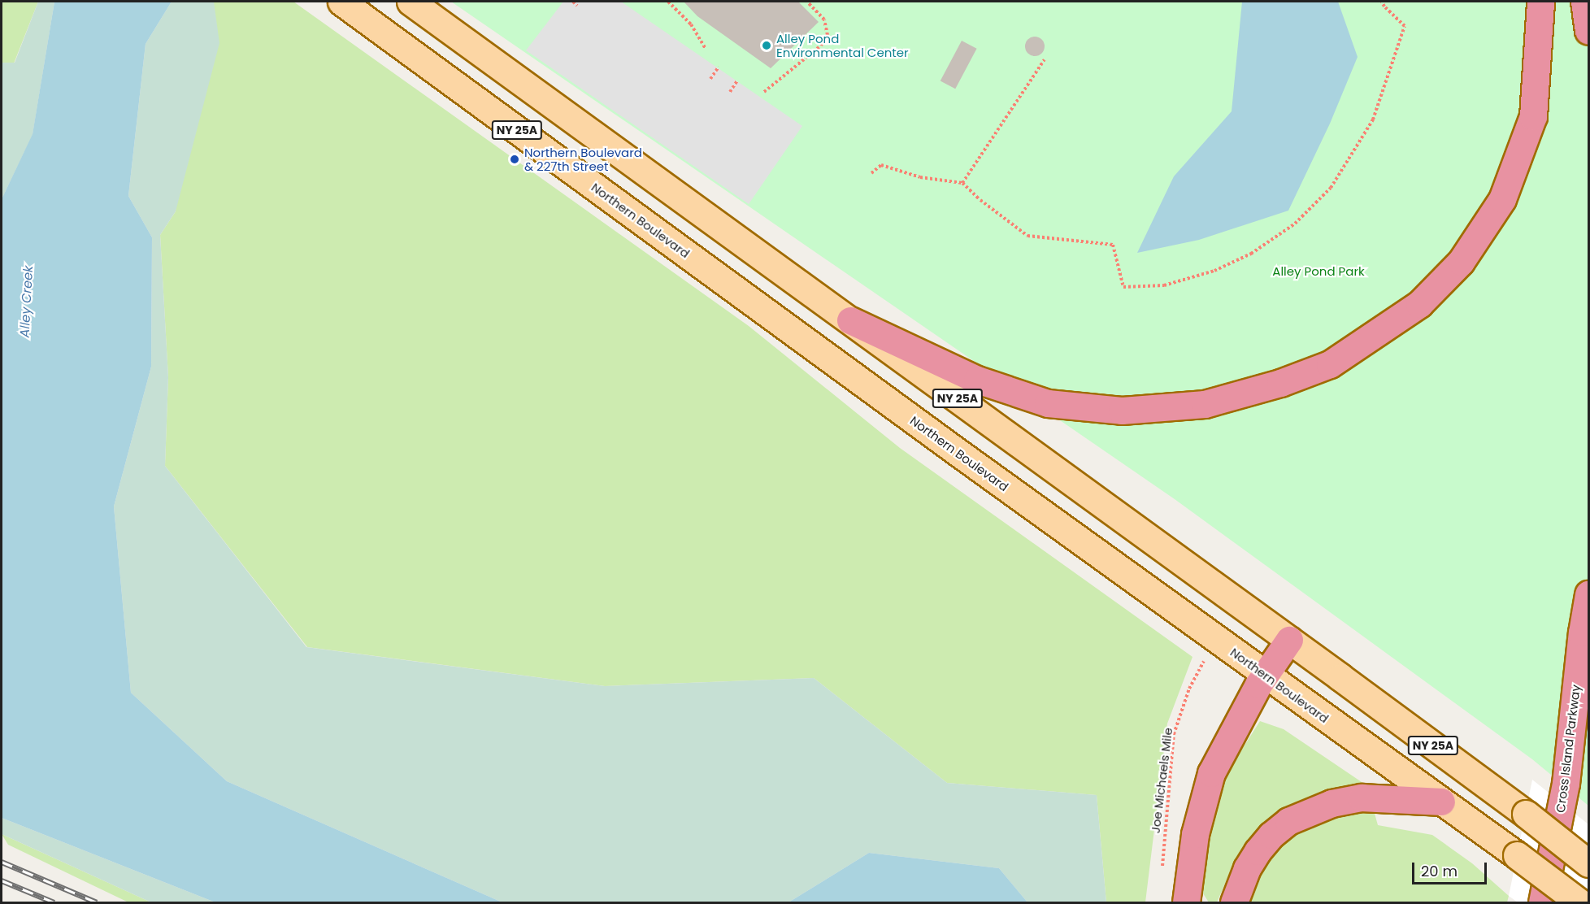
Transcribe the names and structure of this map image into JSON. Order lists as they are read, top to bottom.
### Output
{
  "streets": {
    "highway": ["Cross Island Parkway"],
    "main road": ["NY 25A", "Northern Boulevard"],
    "path": ["Joe Michaels Mile"]
  },
  "water": ["Alley Creek"],
  "parks": ["Alley Pond Park"],
  "places": ["Alley Pond Environmental Center", "Northern Boulevard & 227th Street"],
  "scale_bar": "20 m"
}
